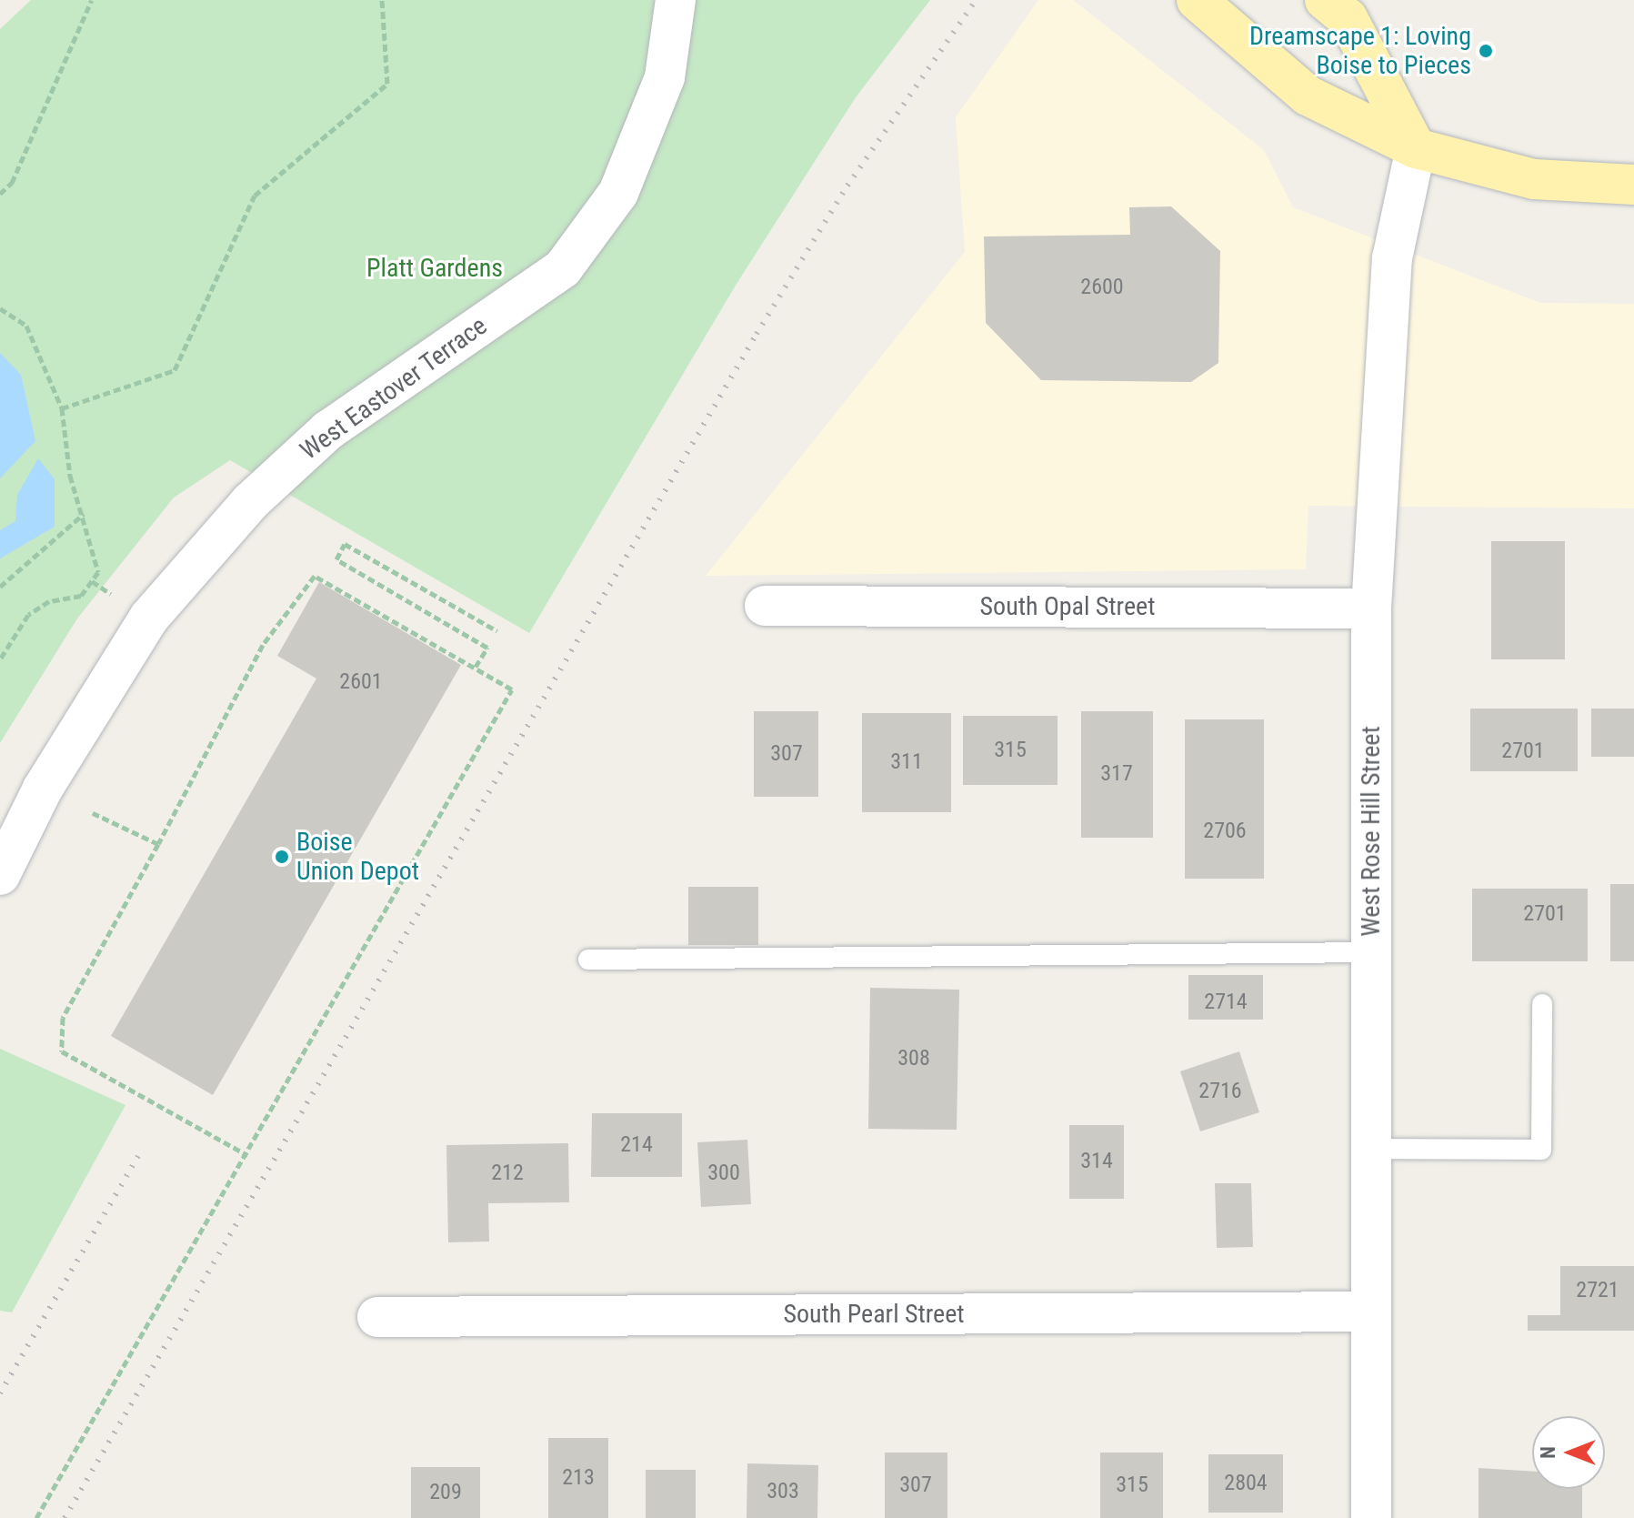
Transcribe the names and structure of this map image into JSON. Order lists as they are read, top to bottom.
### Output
{
  "streets": {
    "street": [
      "West Eastover Terrace",
      "South Opal Street",
      "West Rose Hill Street",
      "South Pearl Street"
    ]
  },
  "crossings": [
    ["South Opal Street", "West Rose Hill Street"],
    ["West Rose Hill Street", "South Pearl Street"]
  ],
  "parks": ["Platt Gardens"],
  "places": ["Dreamscape 1: Loving Boise to Pieces", "Boise Union Depot"],
  "house_numbers": [
    "2600",
    "2601",
    "315",
    "2701",
    "307",
    "311",
    "317",
    "2706",
    "2701",
    "2714",
    "308",
    "2716",
    "214",
    "314",
    "212",
    "300",
    "2721",
    "213",
    "2804",
    "307",
    "315",
    "303",
    "209"
  ],
  "north": "left"
}
